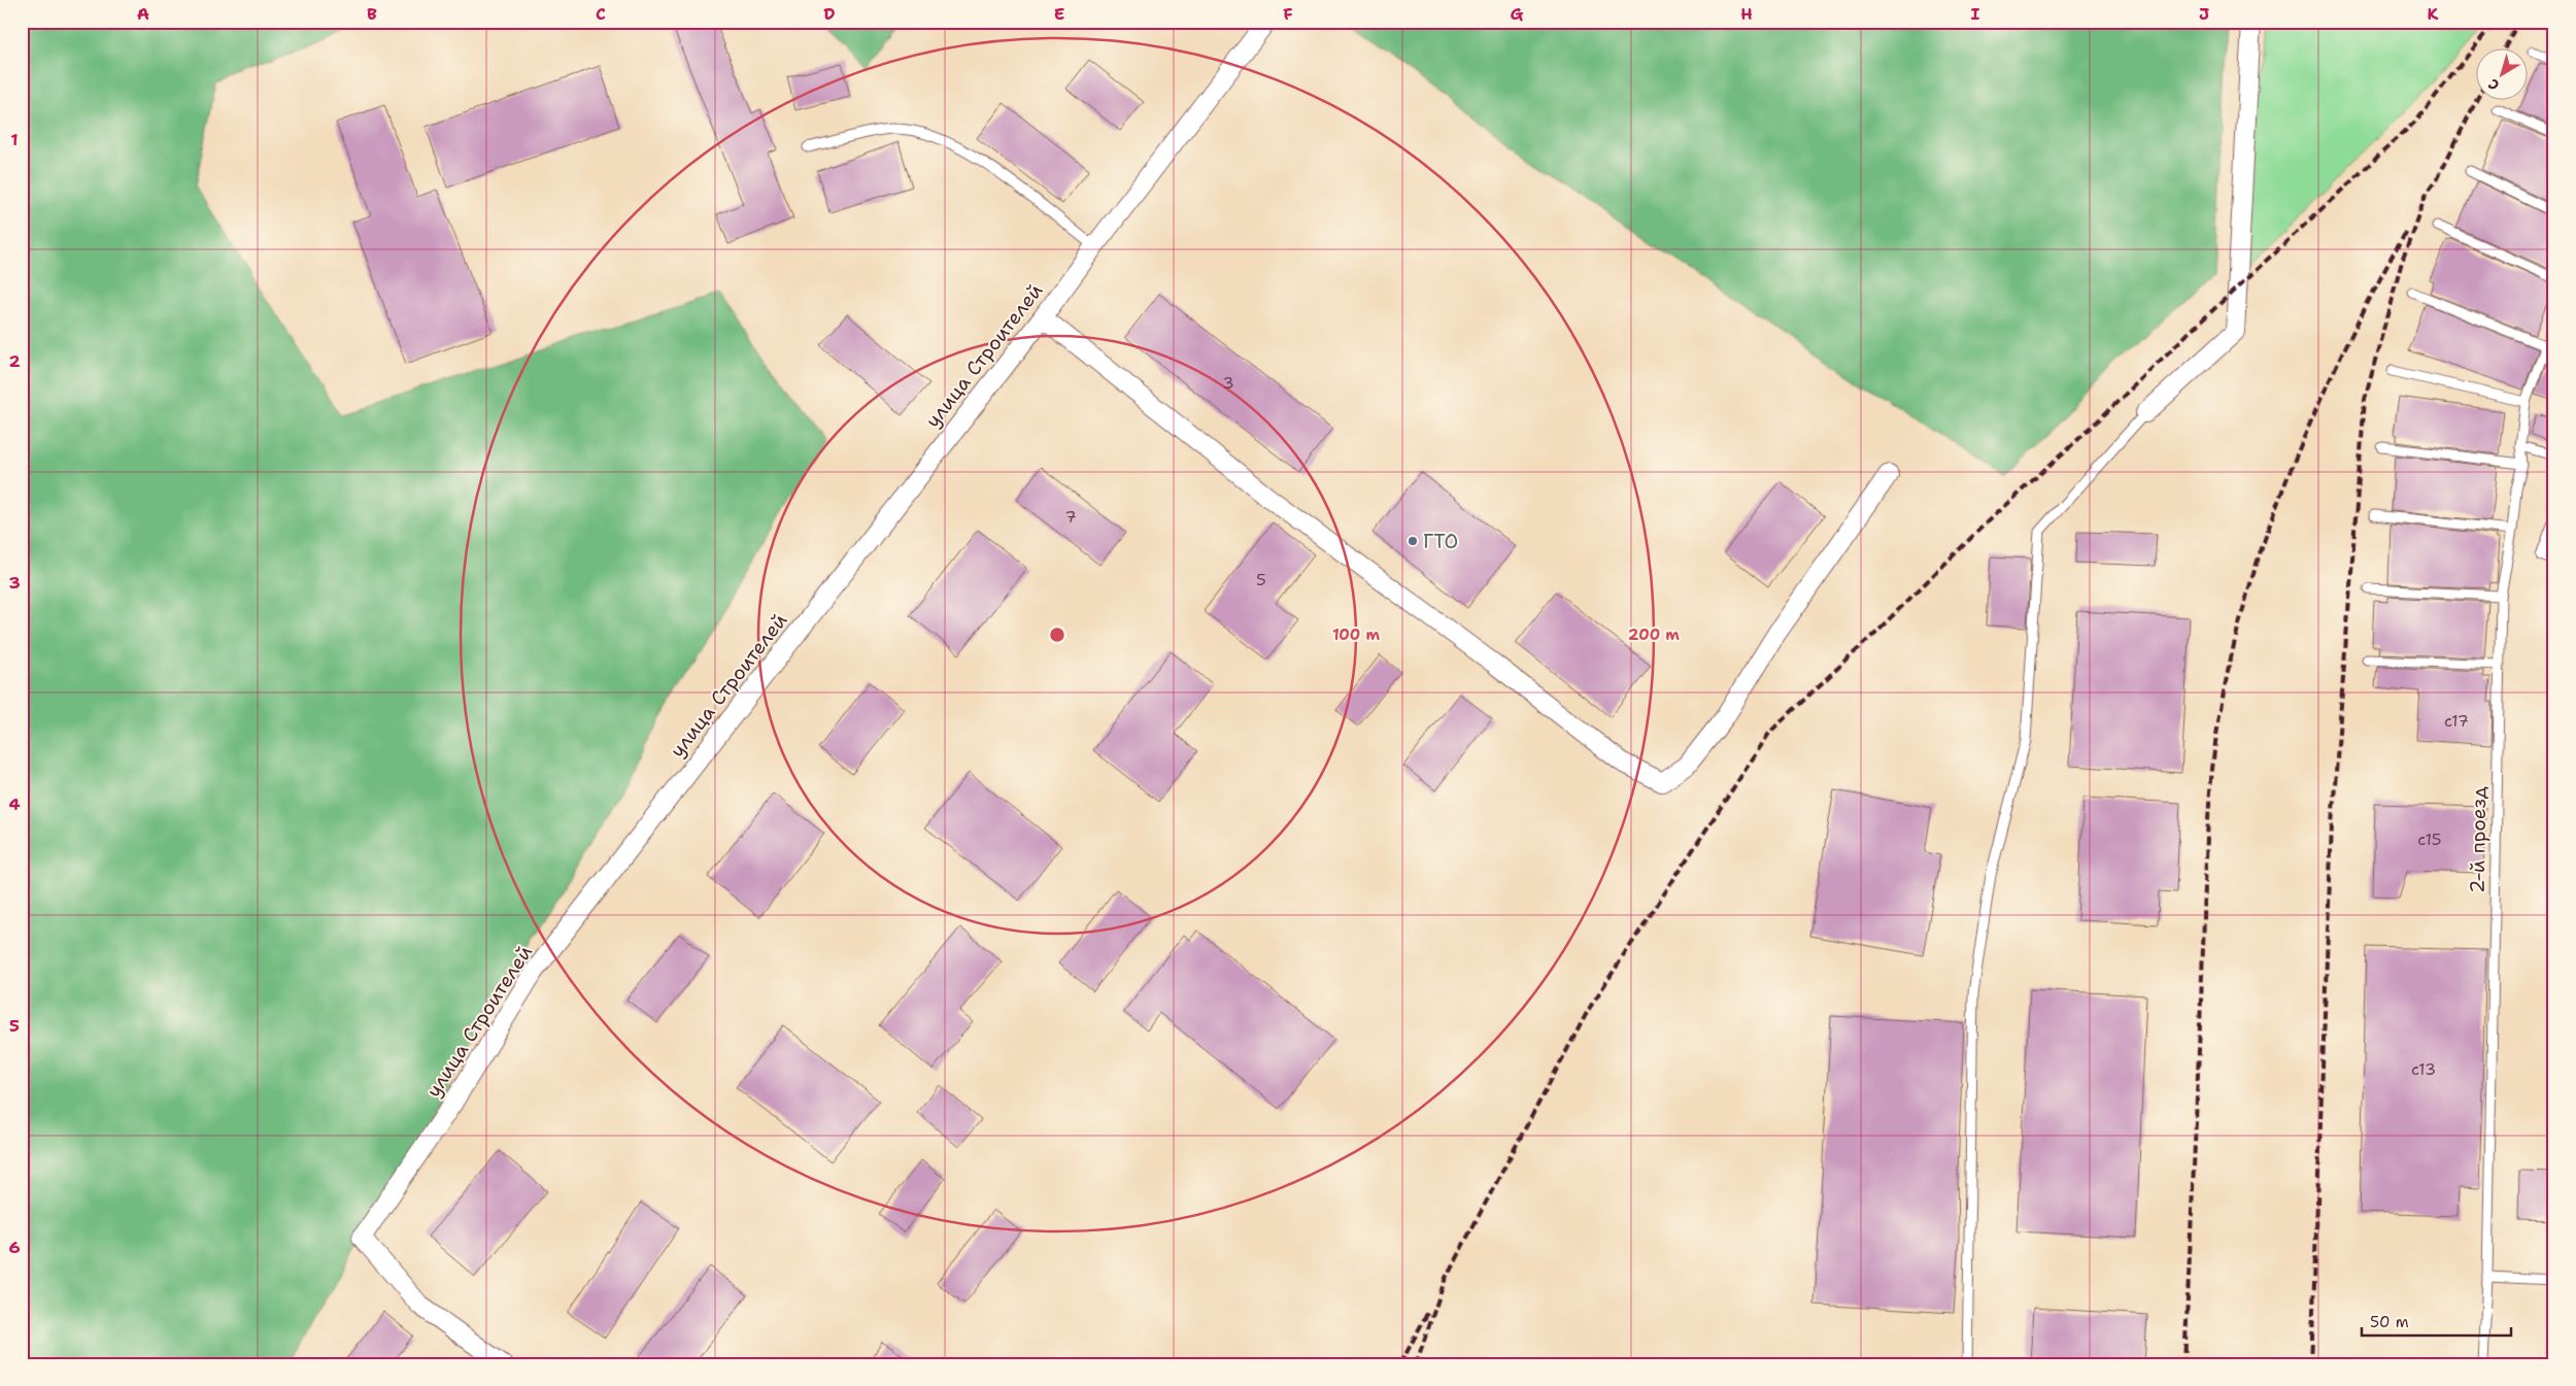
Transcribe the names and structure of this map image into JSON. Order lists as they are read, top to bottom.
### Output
{
  "streets": {
    "street": ["улица Строителей"],
    "lane": ["2-й проезд"]
  },
  "places": ["ГТО"],
  "house_numbers": [
    "3",
    "7",
    "5",
    "с17",
    "с15",
    "с13"
  ],
  "scale_bar": "50 m",
  "north": "bottom left",
  "grid": {
    "columns": [
      "A",
      "B",
      "C",
      "D",
      "E",
      "F",
      "G",
      "H",
      "I",
      "J",
      "K"
    ],
    "rows": [
      "1",
      "2",
      "3",
      "4",
      "5",
      "6"
    ]
  },
  "rings": ["100 m", "200 m"]
}
